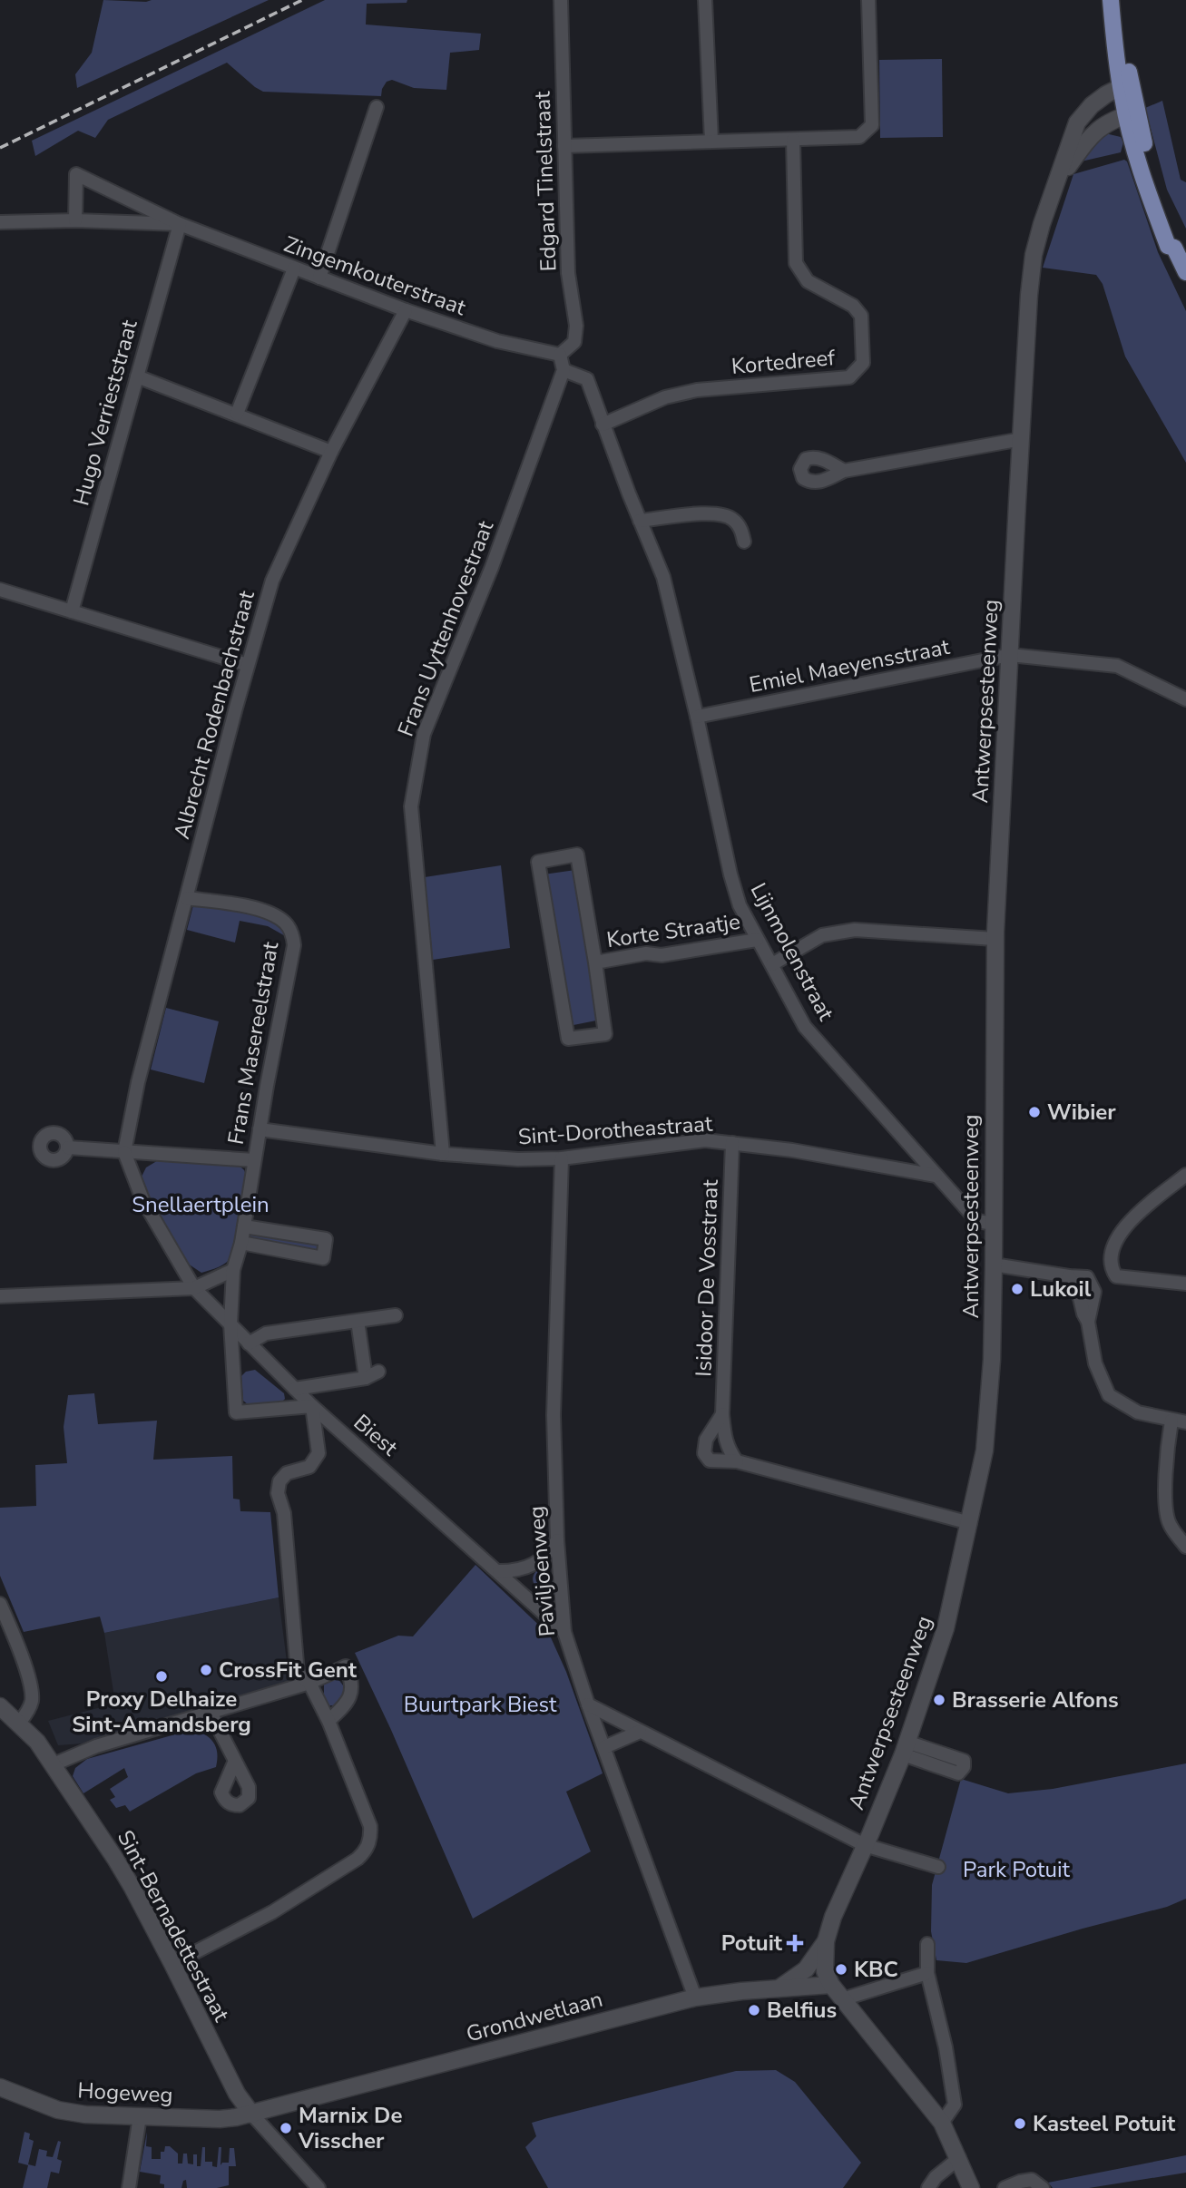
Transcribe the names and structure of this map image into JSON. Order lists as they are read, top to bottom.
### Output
{
  "streets": {
    "main road": [
      "Antwerpsesteenweg",
      "Sint-Bernadettestraat",
      "Grondwetlaan",
      "Hogeweg"
    ],
    "street": [
      "Edgard Tinelstraat",
      "Zingemkouterstraat",
      "Kortedreef",
      "Hugo Verrieststraat",
      "Frans Uyttenhovestraat",
      "Emiel Maeyensstraat",
      "Albrecht Rodenbachstraat",
      "Korte Straatje",
      "Lijnmolenstraat",
      "Frans Masereelstraat",
      "Sint-Dorotheastraat",
      "Isidoor De Vosstraat",
      "Biest",
      "Paviljoenweg"
    ]
  },
  "crossings": [
    ["Edgard Tinelstraat", "Zingemkouterstraat"],
    ["Zingemkouterstraat", "Hugo Verrieststraat"],
    ["Zingemkouterstraat", "Albrecht Rodenbachstraat"],
    ["Kortedreef", "Lijnmolenstraat"],
    ["Frans Uyttenhovestraat", "Lijnmolenstraat"],
    ["Frans Uyttenhovestraat", "Sint-Dorotheastraat"],
    ["Emiel Maeyensstraat", "Antwerpsesteenweg"],
    ["Emiel Maeyensstraat", "Lijnmolenstraat"],
    ["Antwerpsesteenweg", "Lijnmolenstraat"],
    ["Antwerpsesteenweg", "Isidoor De Vosstraat"],
    ["Antwerpsesteenweg", "Grondwetlaan"],
    ["Albrecht Rodenbachstraat", "Frans Masereelstraat"],
    ["Albrecht Rodenbachstraat", "Biest"],
    ["Korte Straatje", "Lijnmolenstraat"],
    ["Lijnmolenstraat", "Sint-Dorotheastraat"],
    ["Frans Masereelstraat", "Sint-Dorotheastraat"],
    ["Frans Masereelstraat", "Biest"],
    ["Sint-Dorotheastraat", "Isidoor De Vosstraat"],
    ["Sint-Dorotheastraat", "Paviljoenweg"],
    ["Biest", "Paviljoenweg"],
    ["Paviljoenweg", "Grondwetlaan"],
    ["Sint-Bernadettestraat", "Grondwetlaan"],
    ["Sint-Bernadettestraat", "Hogeweg"],
    ["Grondwetlaan", "Hogeweg"]
  ],
  "parks": ["Snellaertplein", "Buurtpark Biest", "Park Potuit"],
  "places": {
    "other": [
      "Wibier",
      "Lukoil",
      "CrossFit Gent",
      "Proxy Delhaize Sint-Amandsberg",
      "Brasserie Alfons",
      "KBC",
      "Belfius",
      "Kasteel Potuit",
      "Marnix De Visscher"
    ],
    "health": ["Potuit"]
  }
}
